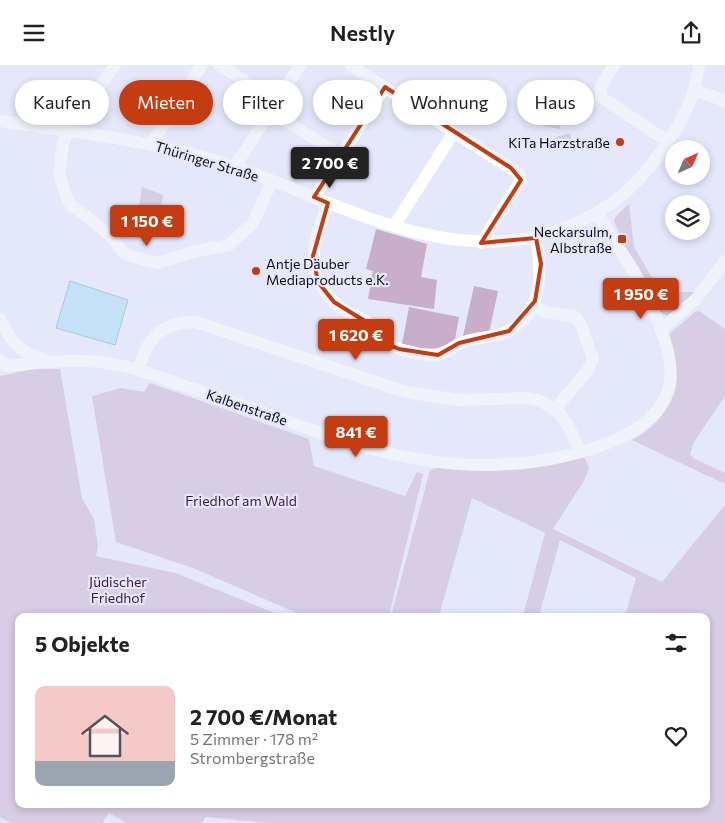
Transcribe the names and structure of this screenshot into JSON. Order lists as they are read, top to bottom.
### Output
{
  "streets": {
    "street": ["Thüringer Straße", "Kalbenstraße"]
  },
  "crossings": [
    ["Thüringer Straße", "Kalbenstraße"]
  ],
  "parks": ["Friedhof am Wald", "Jüdischer Friedhof"],
  "places": {
    "other": ["KiTa Harzstraße", "Antje Däuber Mediaproducts e.K."],
    "transit": ["Neckarsulm, Albstraße"]
  },
  "north": "top right",
  "page": {
    "header": "Nestly",
    "chip": [
      "Kaufen",
      "Mieten",
      "Filter",
      "Neu",
      "Wohnung",
      "Haus"
    ],
    "price": [
      "2 700 €",
      "1 150 €",
      "1 950 €",
      "1 620 €",
      "841 €"
    ],
    "heading": "5 Objekte",
    "list": [
      {
        "name": "2 700 €/Monat",
        "note": "5 Zimmer · 178 m² · Strombergstraße"
      }
    ]
  }
}
